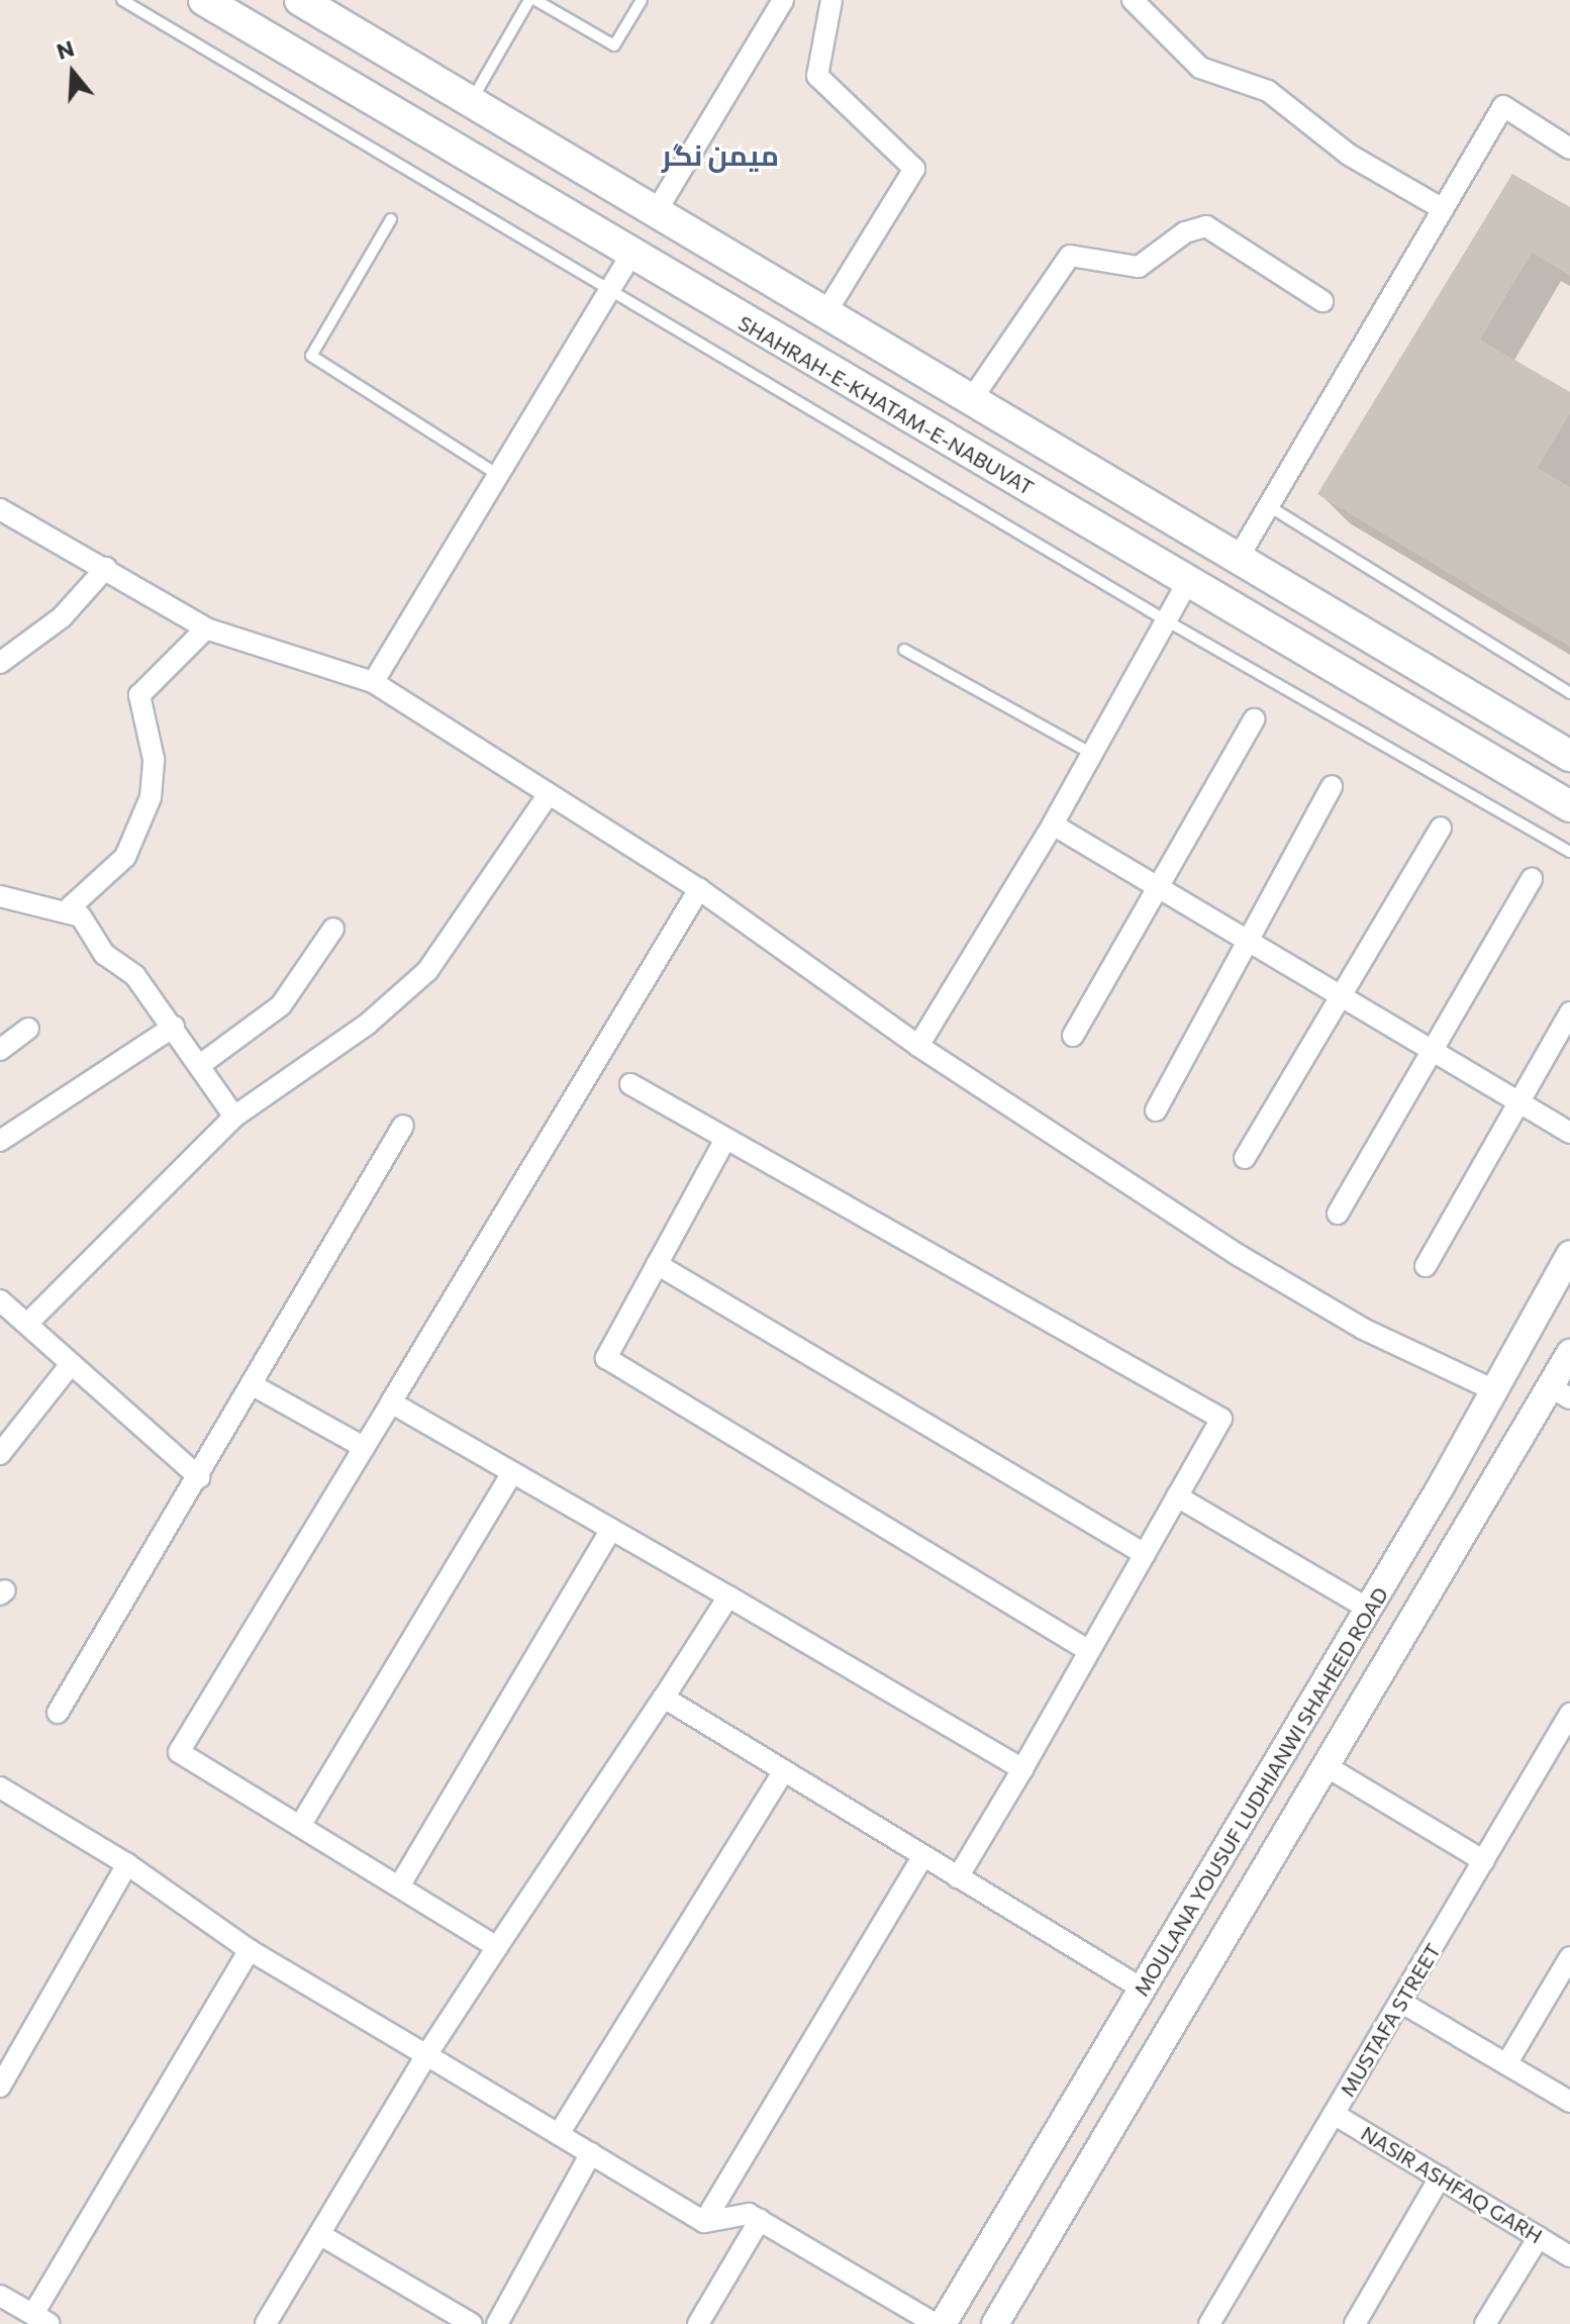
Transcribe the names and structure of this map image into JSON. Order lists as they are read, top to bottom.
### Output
{
  "streets": {
    "main road": ["SHAHRAH-E-KHATAM-E-NABUVAT"],
    "street": ["MOULANA YOUSUF LUDHIANWI SHAHEED ROAD", "MUSTAFA STREET", "NASIR ASHFAQ GARH"]
  },
  "crossings": [
    ["MUSTAFA STREET", "NASIR ASHFAQ GARH"]
  ],
  "districts": ["میمن نگر"],
  "north": "top"
}
